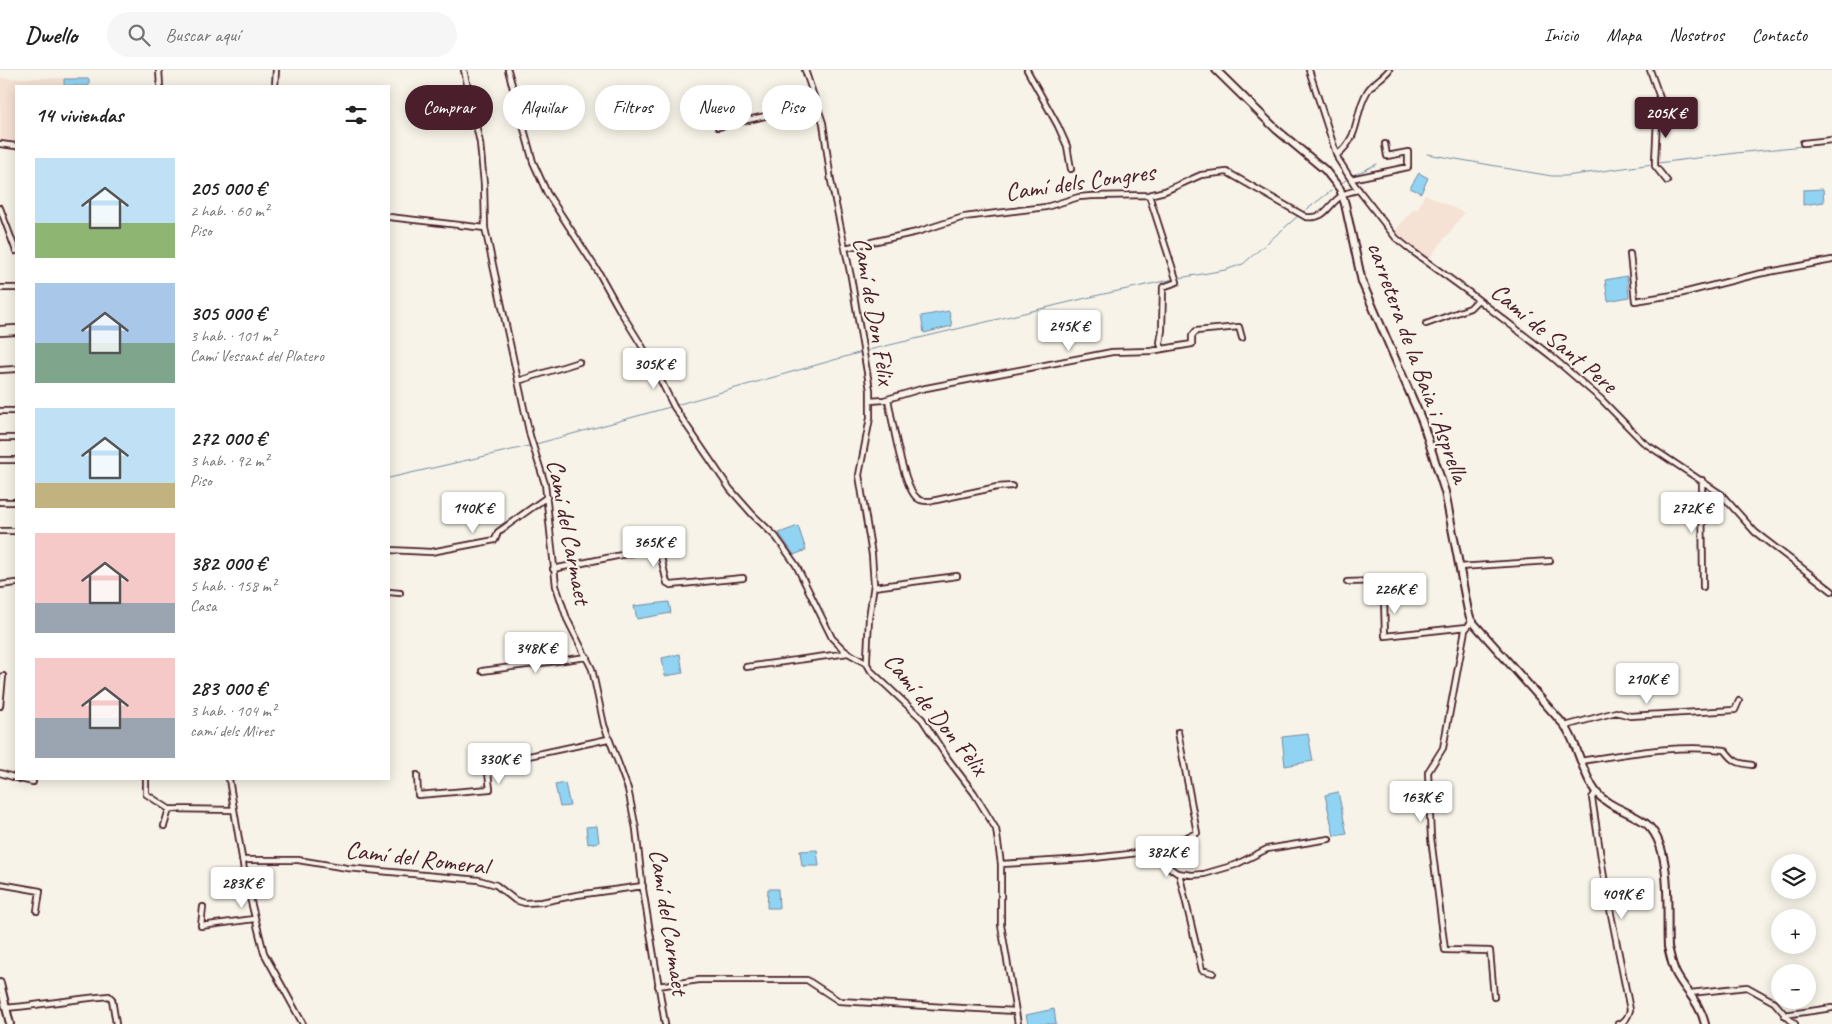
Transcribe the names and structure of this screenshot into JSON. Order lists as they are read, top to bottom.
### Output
{
  "streets": {
    "main road": ["carretera de la Baia i Asprella"],
    "street": [
      "Camí dels Congres",
      "Camí de Don Fèlix",
      "Camí de Sant Pere",
      "Camí del Carmaet",
      "Camí del Romeral"
    ]
  },
  "crossings": [
    ["Camí dels Congres", "Camí de Don Fèlix"],
    ["Camí dels Congres", "Camí de Sant Pere"],
    ["Camí dels Congres", "carretera de la Baia i Asprella"],
    ["Camí del Carmaet", "Camí del Romeral"]
  ],
  "page": {
    "header": "Dwello",
    "search": "Buscar aquí",
    "nav": [
      "Inicio",
      "Mapa",
      "Nosotros",
      "Contacto"
    ],
    "chip": [
      "Comprar",
      "Alquilar",
      "Filtros",
      "Nuevo",
      "Piso"
    ],
    "heading": "14 viviendas",
    "price": [
      "205K €",
      "245K €",
      "305K €",
      "140K €",
      "272K €",
      "365K €",
      "226K €",
      "348K €",
      "210K €",
      "330K €",
      "163K €",
      "382K €",
      "283K €",
      "409K €"
    ],
    "list": [
      {
        "name": "205 000 €",
        "note": "2 hab. · 60 m² · Piso"
      },
      {
        "name": "305 000 €",
        "note": "3 hab. · 101 m² · Camí Vessant del Platero"
      },
      {
        "name": "272 000 €",
        "note": "3 hab. · 92 m² · Piso"
      },
      {
        "name": "382 000 €",
        "note": "5 hab. · 158 m² · Casa"
      },
      {
        "name": "283 000 €",
        "note": "3 hab. · 104 m² · camí dels Mires"
      }
    ],
    "map_buttons": ["+", "−"]
  }
}
